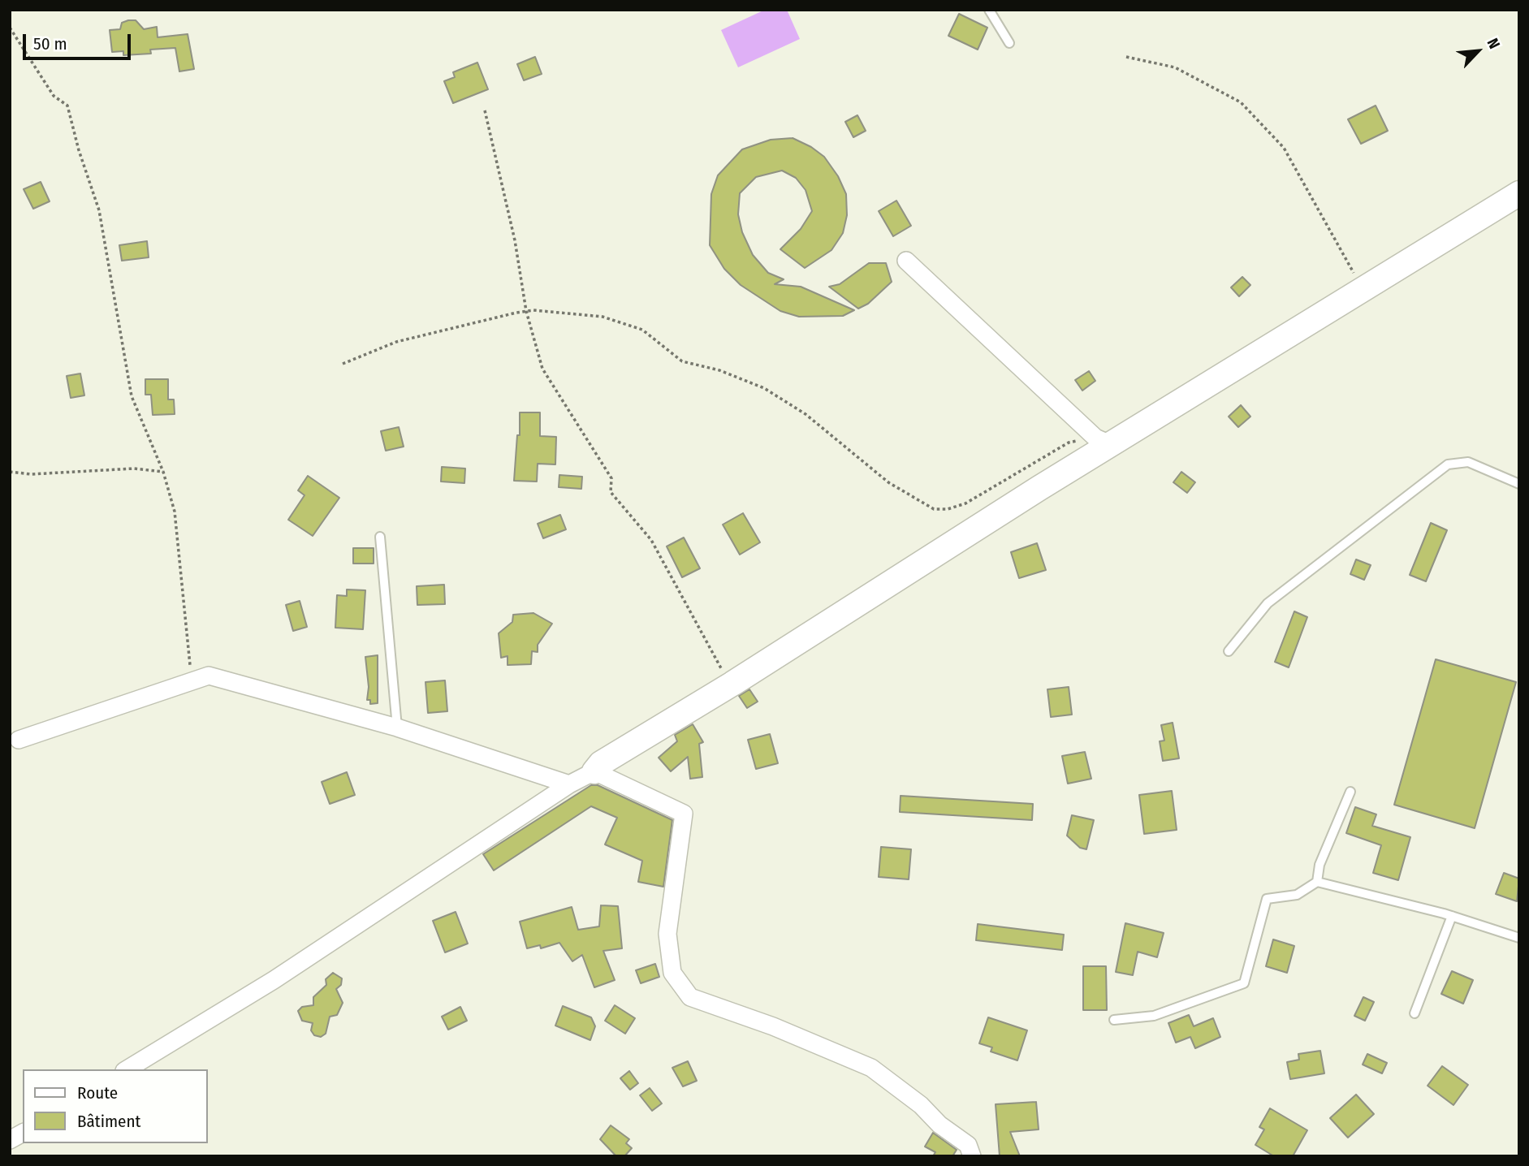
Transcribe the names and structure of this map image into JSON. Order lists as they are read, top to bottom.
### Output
{
  "legend": ["Route", "Bâtiment"],
  "scale_bar": "50 m",
  "north": "top right"
}
